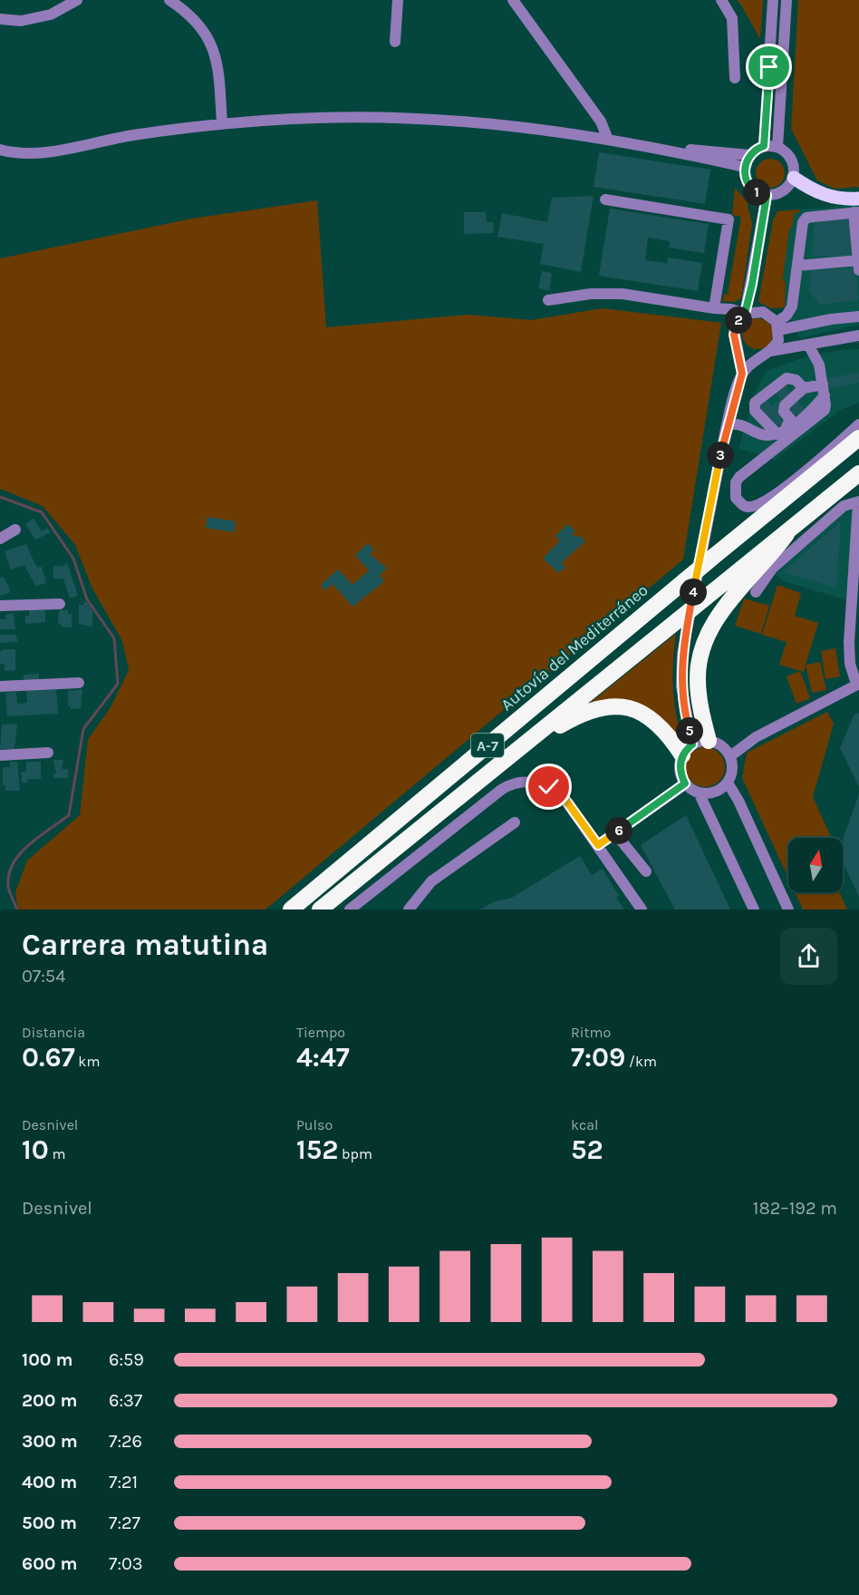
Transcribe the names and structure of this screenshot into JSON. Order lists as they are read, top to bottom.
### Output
{
  "streets": {
    "highway": ["Autovía del Mediterráneo", "A-7"]
  },
  "north": "top",
  "page": {
    "pins": [
      "1",
      "2",
      "3",
      "4",
      "5",
      "6"
    ],
    "heading": ["Carrera matutina", "07:54"],
    "stats": [
      ["Distancia", "0.67 km"],
      ["Tiempo", "4:47"],
      ["Ritmo", "7:09 /km"],
      ["Desnivel", "10 m"],
      ["Pulso", "152 bpm"],
      ["kcal", "52"]
    ],
    "chart": ["Desnivel", "182–192 m"],
    "list": [
      {
        "name": "100 m",
        "note": "6:59"
      },
      {
        "name": "200 m",
        "note": "6:37"
      },
      {
        "name": "300 m",
        "note": "7:26"
      },
      {
        "name": "400 m",
        "note": "7:21"
      },
      {
        "name": "500 m",
        "note": "7:27"
      },
      {
        "name": "600 m",
        "note": "7:03"
      }
    ]
  }
}
